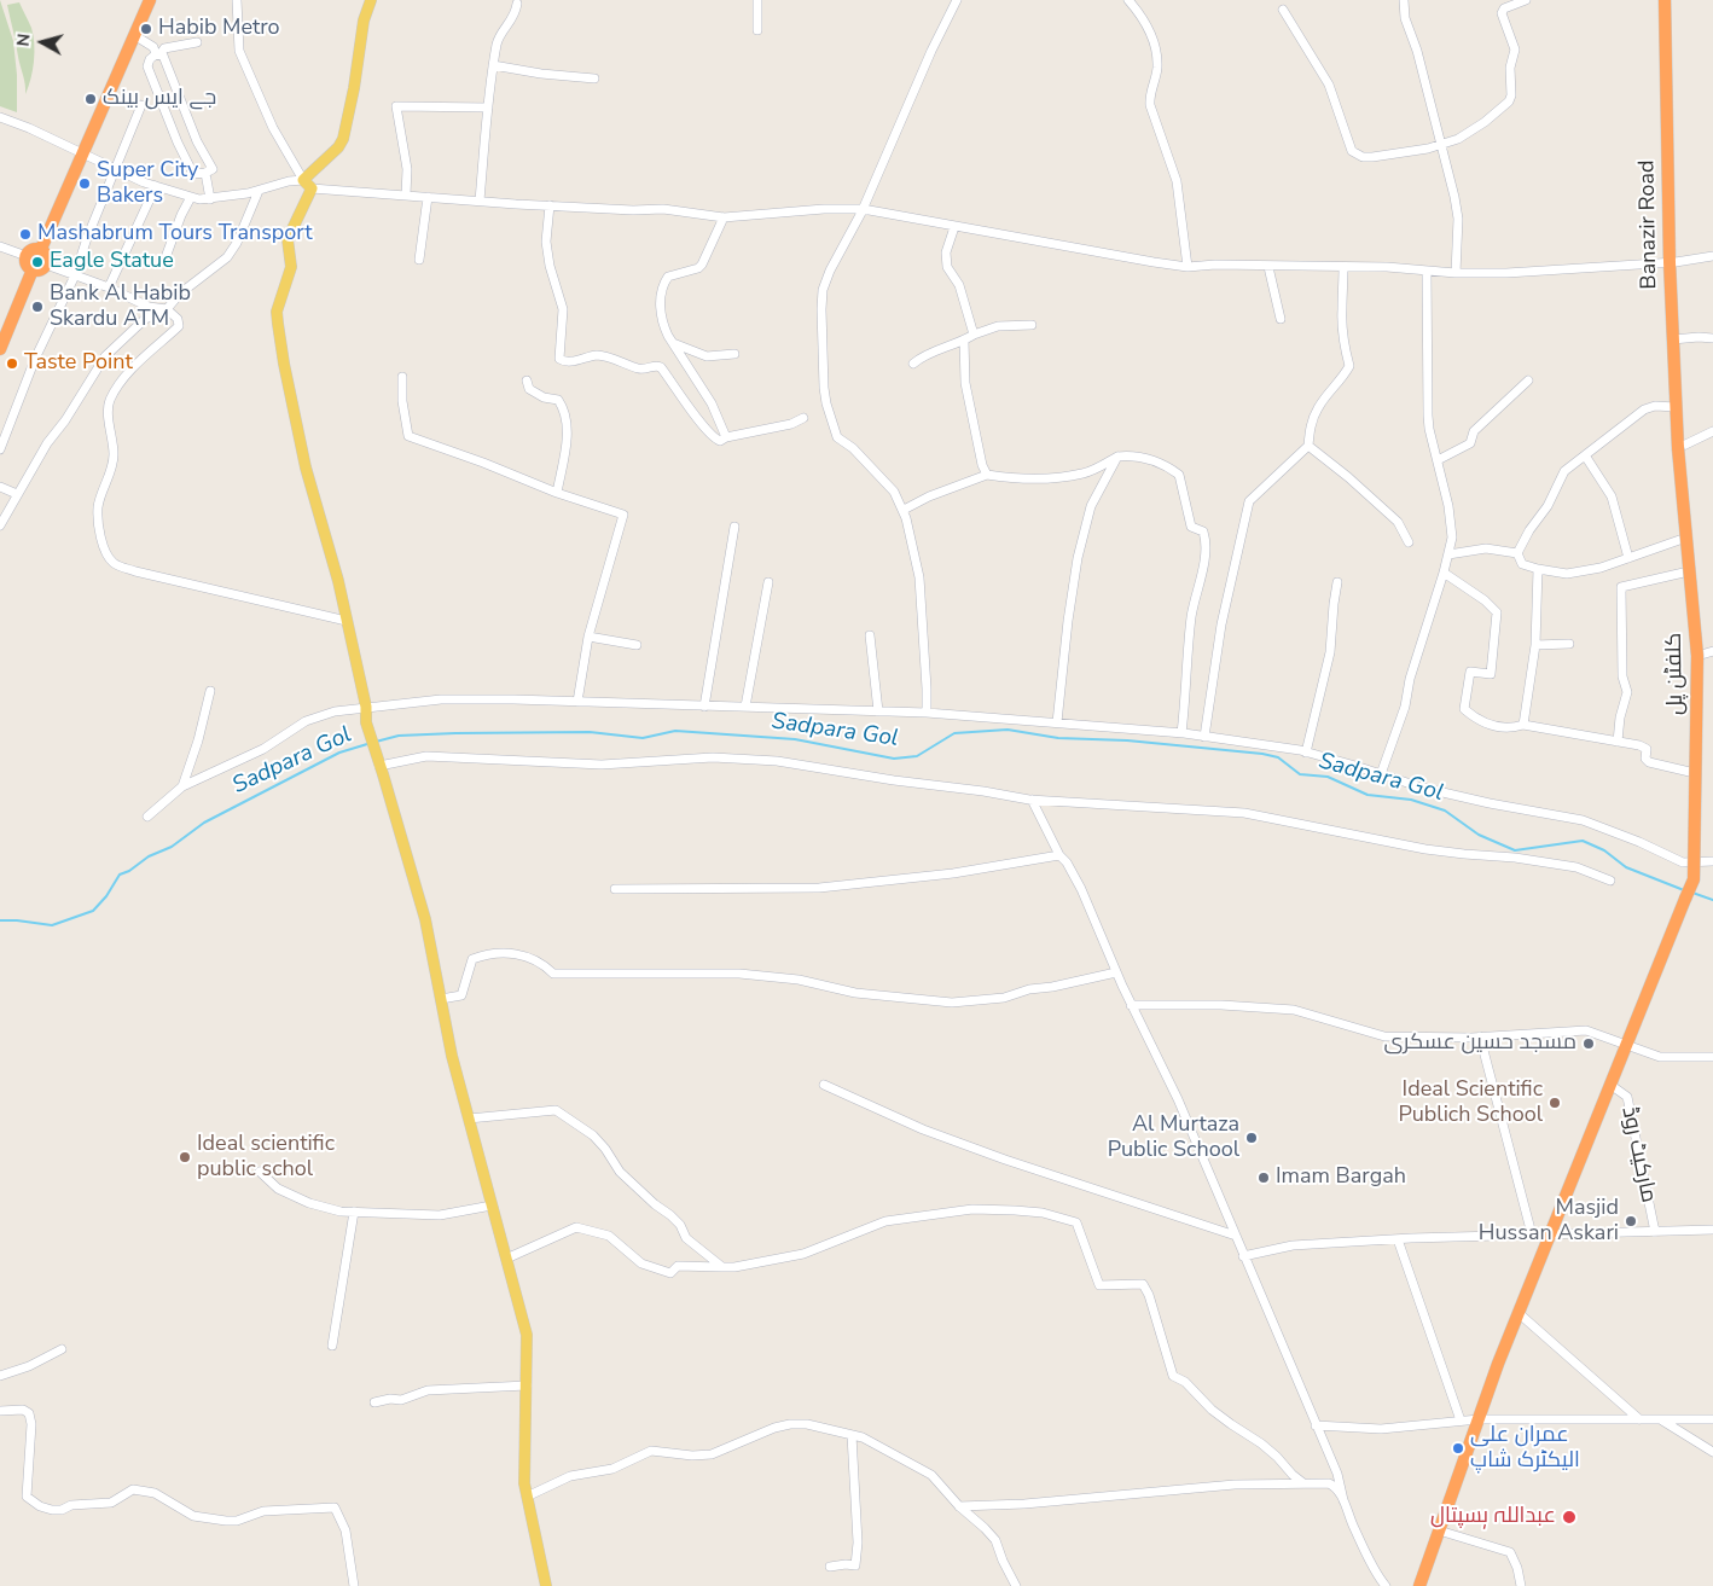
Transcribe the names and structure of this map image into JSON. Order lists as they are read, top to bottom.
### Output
{
  "streets": {
    "highway": ["Banazir Road", "کلفٹن پل"],
    "street": ["مارکیٹ روڈ"]
  },
  "crossings": [
    ["Banazir Road", "کلفٹن پل"],
    ["کلفٹن پل", "مارکیٹ روڈ"]
  ],
  "water": ["Sadpara Gol"],
  "places": [
    "Habib Metro",
    "جے ایس بینک",
    "Super City Bakers",
    "Mashabrum Tours Transport",
    "Eagle Statue",
    "Bank Al Habib Skardu ATM",
    "Taste Point",
    "مسجد حسین عسکری",
    "Ideal Scientific Publich School",
    "Al Murtaza Public School",
    "Ideal scientific public schol",
    "Imam Bargah",
    "Masjid Hussan Askari",
    "عمران علی الیکٹرک شاپ",
    "عبداللہ ہسپتال"
  ],
  "north": "left"
}
